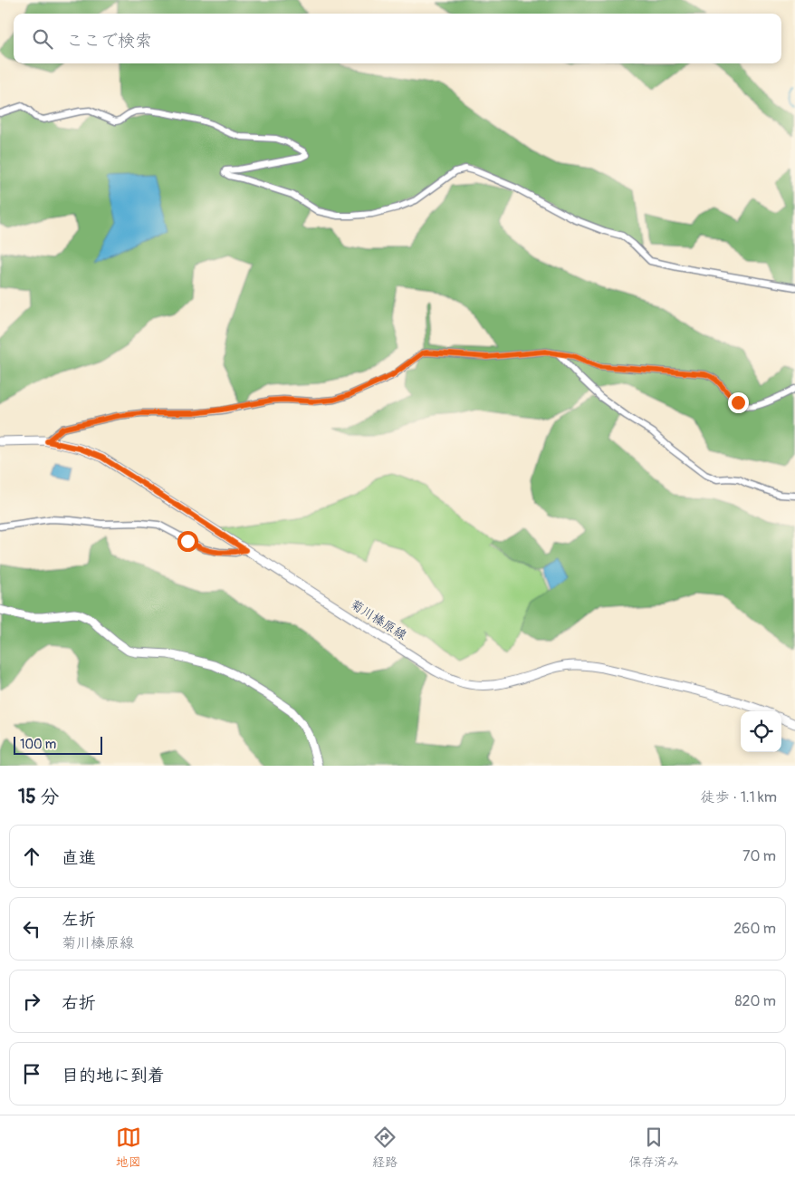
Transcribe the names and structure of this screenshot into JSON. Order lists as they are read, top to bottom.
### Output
{
  "streets": {
    "main road": ["菊川榛原線"]
  },
  "scale_bar": "100 m",
  "page": {
    "search": "ここで検索",
    "scale": "100 m",
    "heading": ["15 分", "徒歩 · 1.1 km"],
    "list": [
      ["直進", "70 m"],
      ["左折", "菊川榛原線", "260 m"],
      ["右折", "820 m"],
      "目的地に到着"
    ],
    "nav": ["地図", "経路", "保存済み"]
  }
}
